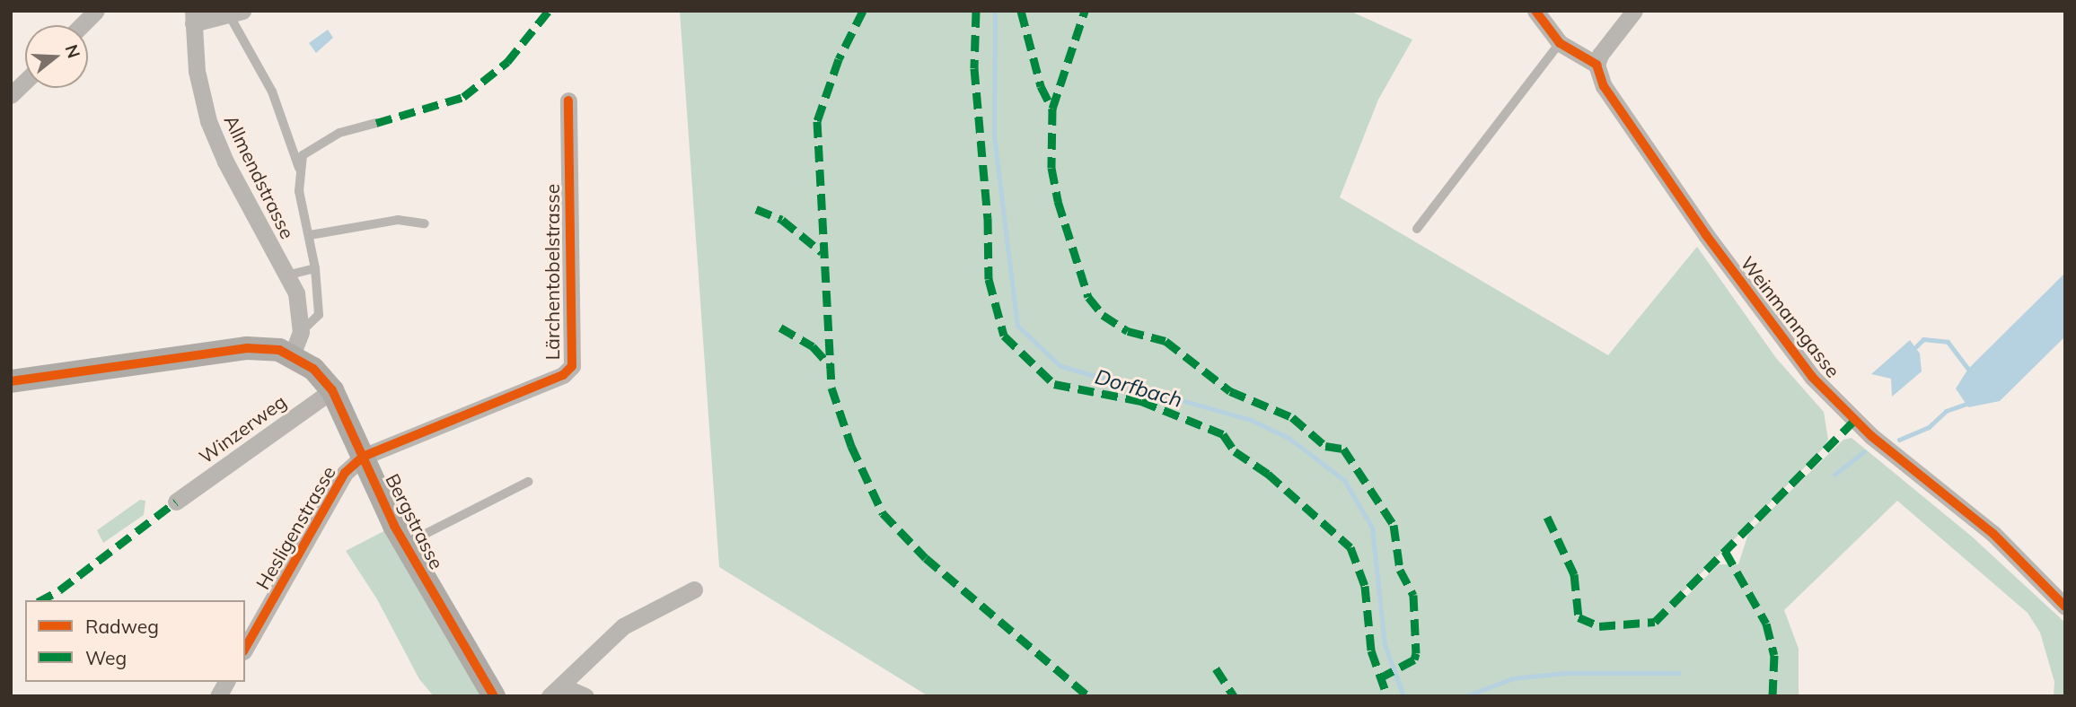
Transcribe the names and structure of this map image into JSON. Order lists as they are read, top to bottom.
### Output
{
  "streets": {
    "street": [
      "Allmendstrasse",
      "Lärchentobelstrasse",
      "Weinmanngasse",
      "Winzerweg",
      "Bergstrasse",
      "Hesligenstrasse"
    ]
  },
  "crossings": [
    ["Allmendstrasse", "Bergstrasse"],
    ["Lärchentobelstrasse", "Bergstrasse"],
    ["Lärchentobelstrasse", "Hesligenstrasse"],
    ["Winzerweg", "Bergstrasse"],
    ["Bergstrasse", "Hesligenstrasse"]
  ],
  "water": ["Dorfbach"],
  "legend": ["Radweg", "Weg"],
  "north": "right"
}
